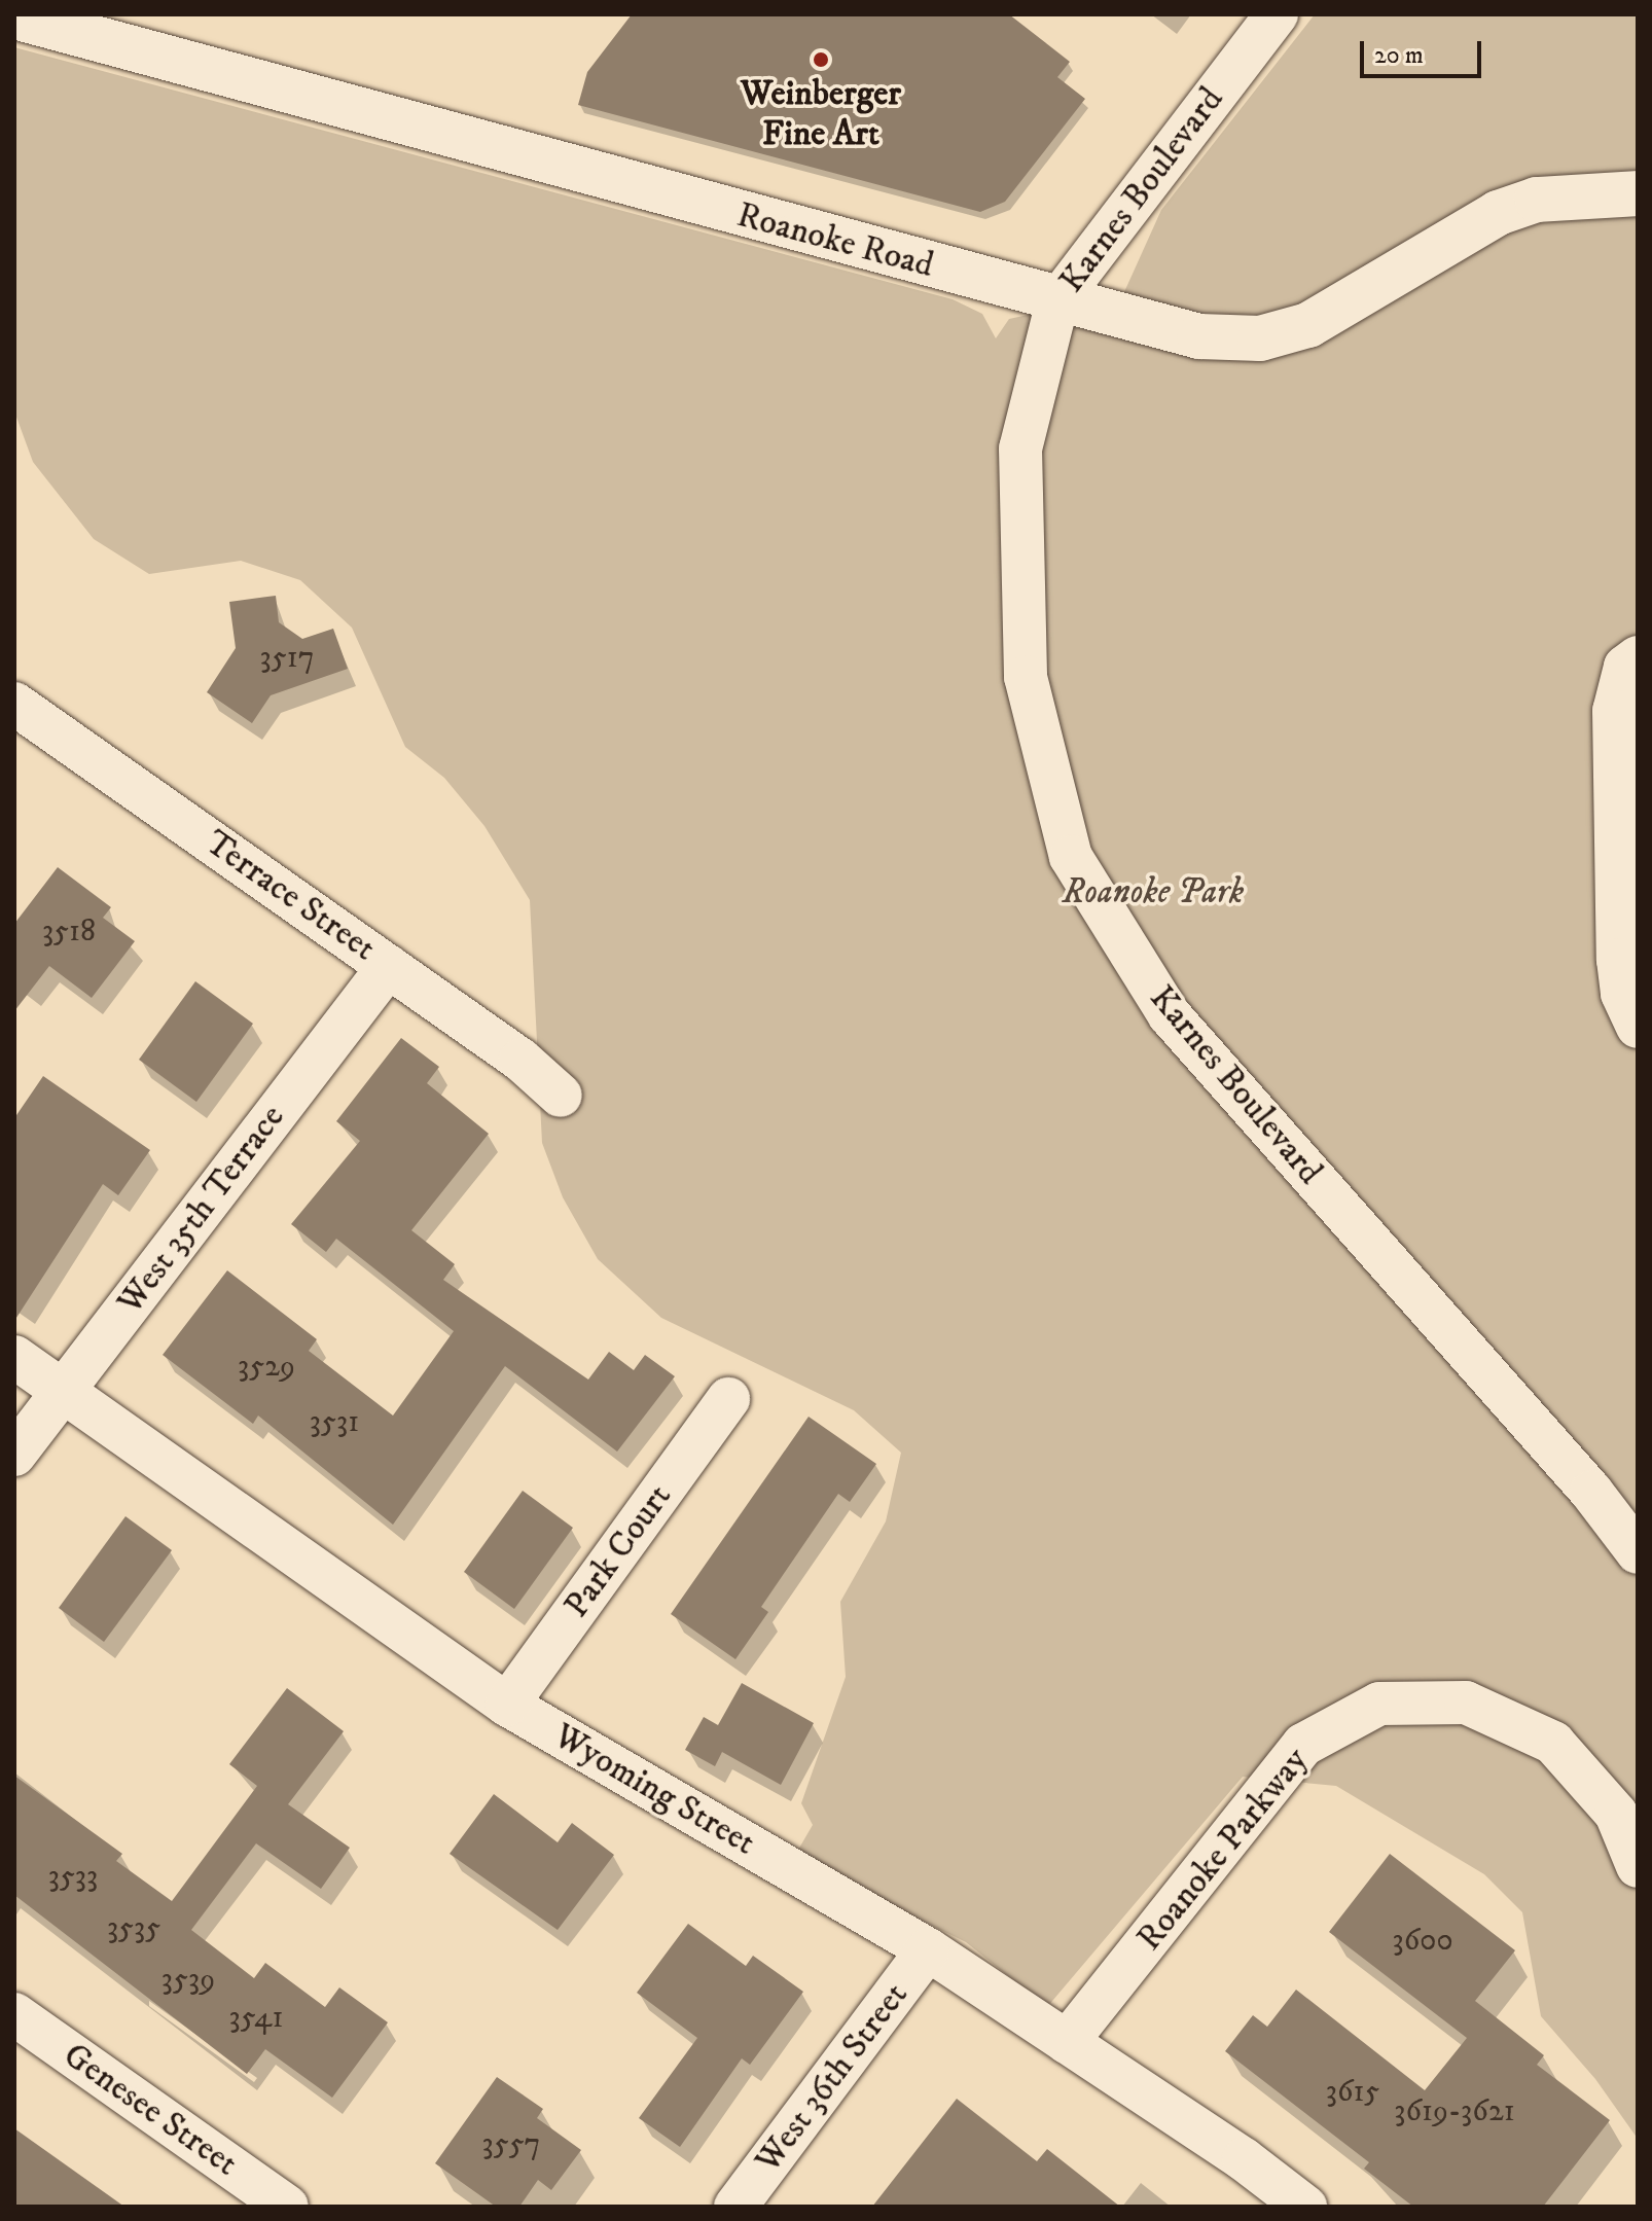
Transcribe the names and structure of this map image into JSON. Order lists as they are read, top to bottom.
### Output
{
  "streets": {
    "street": [
      "Karnes Boulevard",
      "Roanoke Road",
      "Terrace Street",
      "West 35th Terrace",
      "Park Court",
      "Wyoming Street",
      "Roanoke Parkway",
      "West 36th Street",
      "Genesee Street"
    ]
  },
  "crossings": [
    ["Karnes Boulevard", "Roanoke Road"],
    ["Terrace Street", "West 35th Terrace"],
    ["West 35th Terrace", "Wyoming Street"],
    ["Park Court", "Wyoming Street"],
    ["Wyoming Street", "Roanoke Parkway"],
    ["Wyoming Street", "West 36th Street"]
  ],
  "parks": ["Roanoke Park"],
  "places": ["Weinberger Fine Art"],
  "house_numbers": [
    "3517",
    "3518",
    "3529",
    "3531",
    "3533",
    "3535",
    "3600",
    "3539",
    "3541",
    "3615",
    "3619-3621",
    "3557"
  ],
  "scale_bar": "20 m"
}
